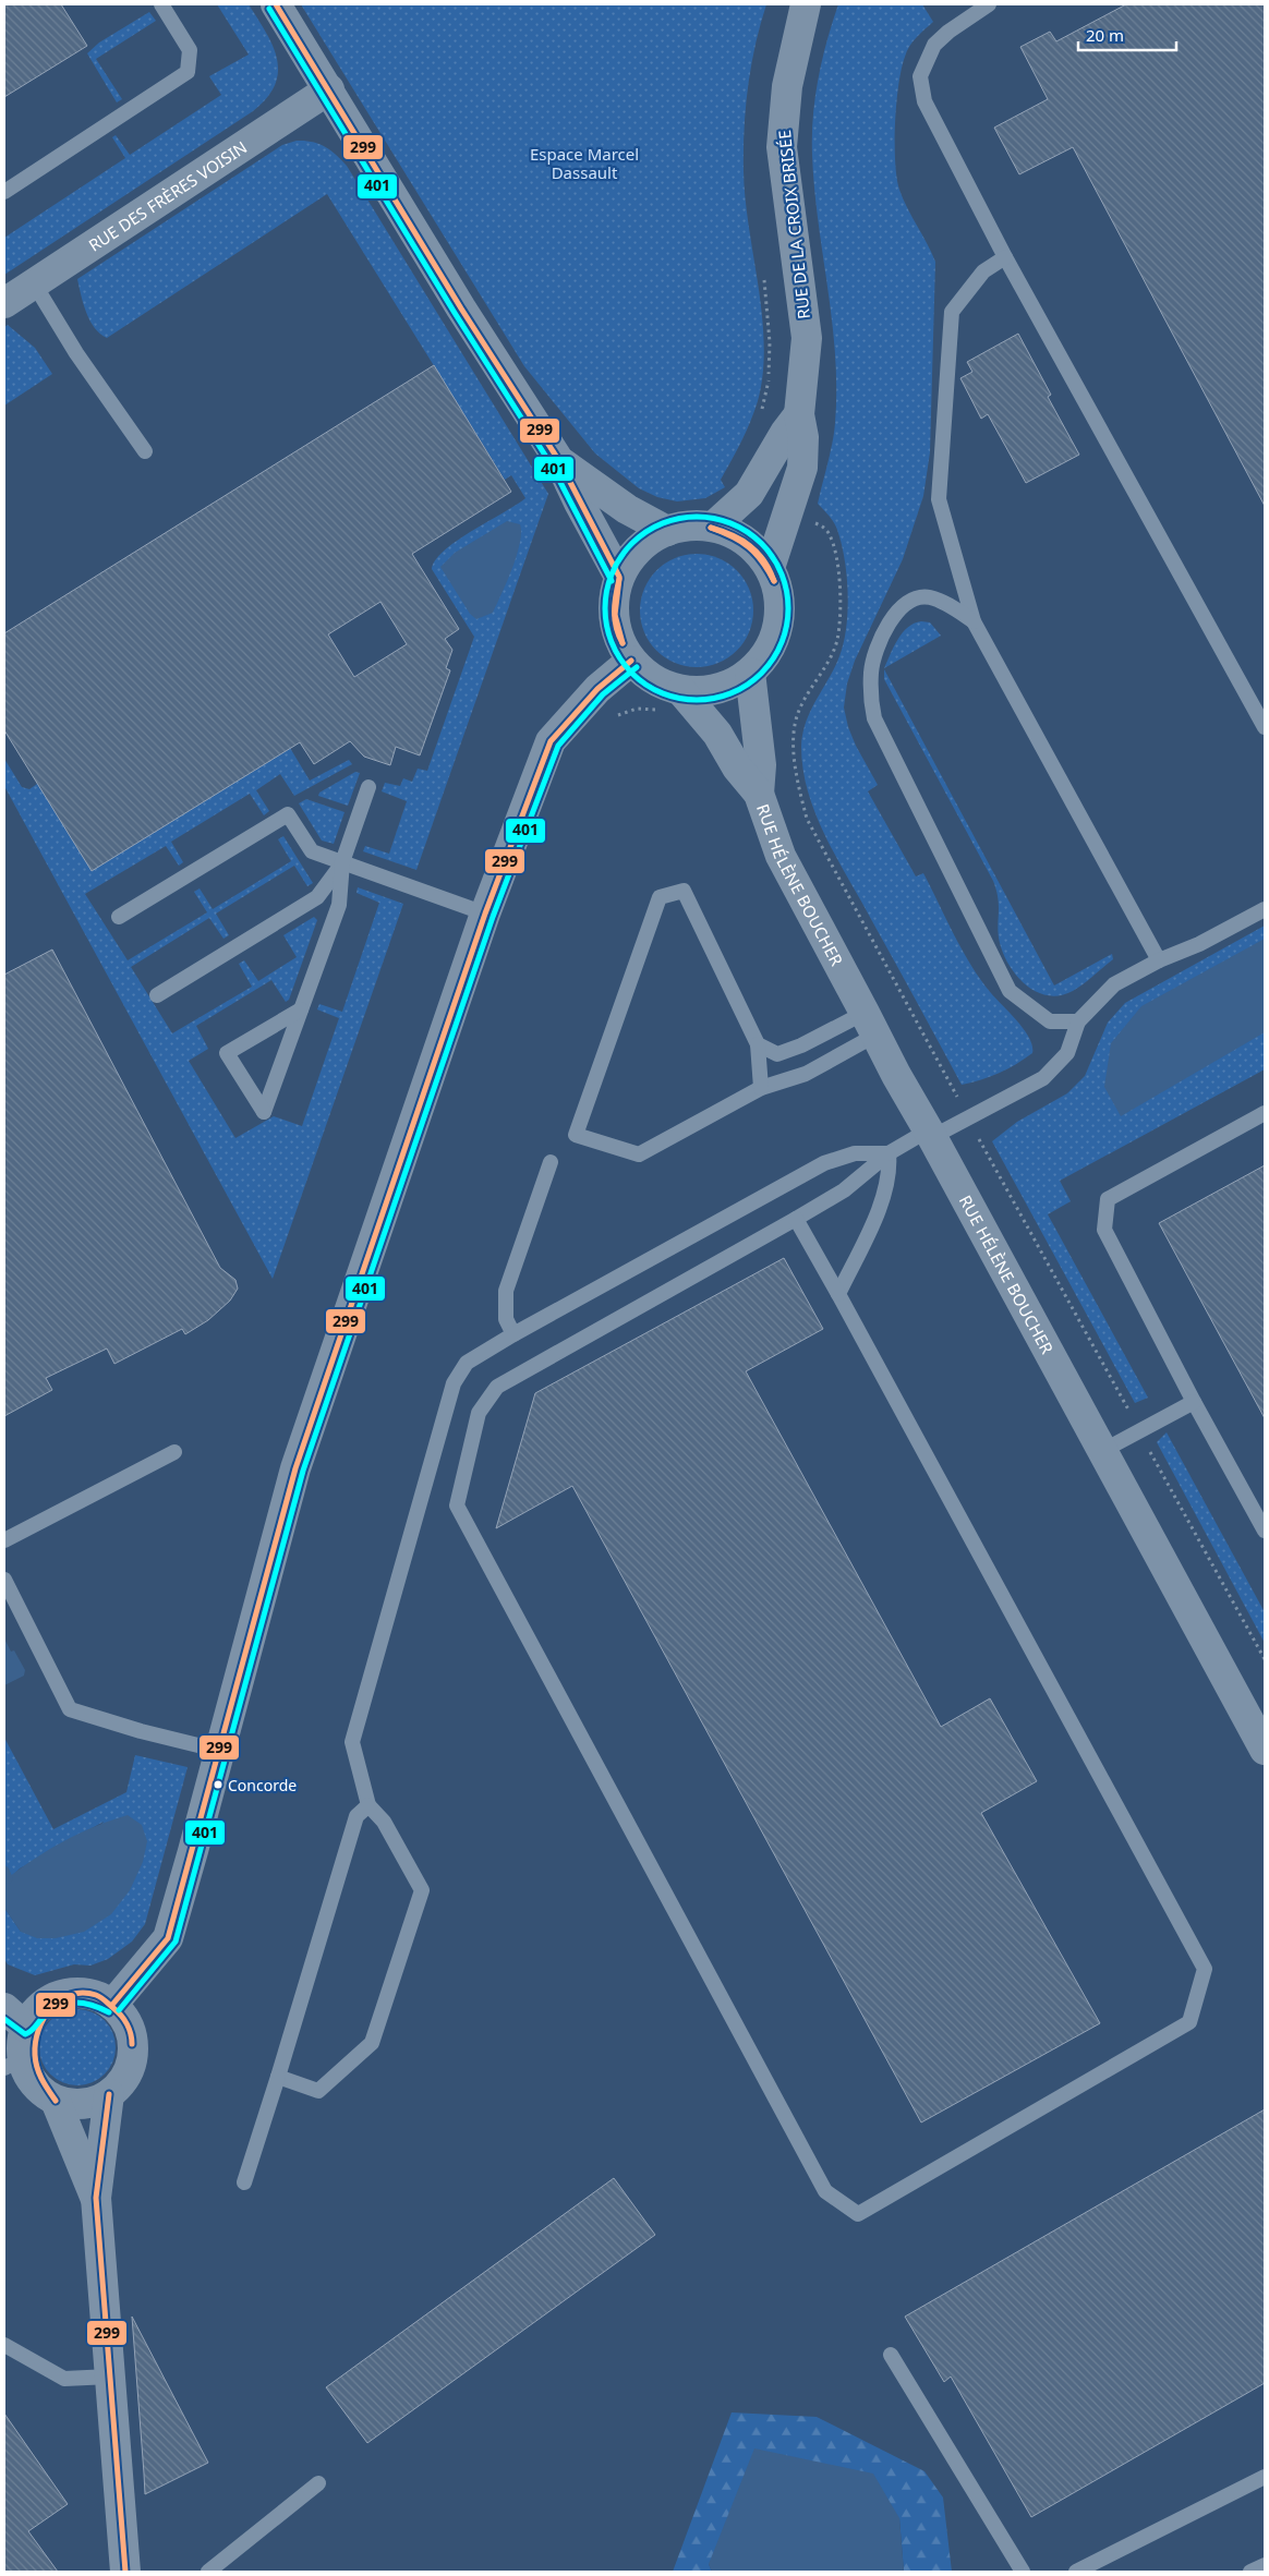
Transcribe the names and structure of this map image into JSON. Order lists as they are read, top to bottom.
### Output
{
  "streets": {
    "street": ["RUE DES FRÈRES VOISIN", "RUE DE LA CROIX BRISÉE", "RUE HÉLÈNE BOUCHER"]
  },
  "crossings": [
    ["RUE DE LA CROIX BRISÉE", "RUE HÉLÈNE BOUCHER"]
  ],
  "parks": ["Espace Marcel Dassault"],
  "places": ["Concorde"],
  "lines": ["transit line 299", "transit line 401"],
  "scale_bar": "20 m"
}
